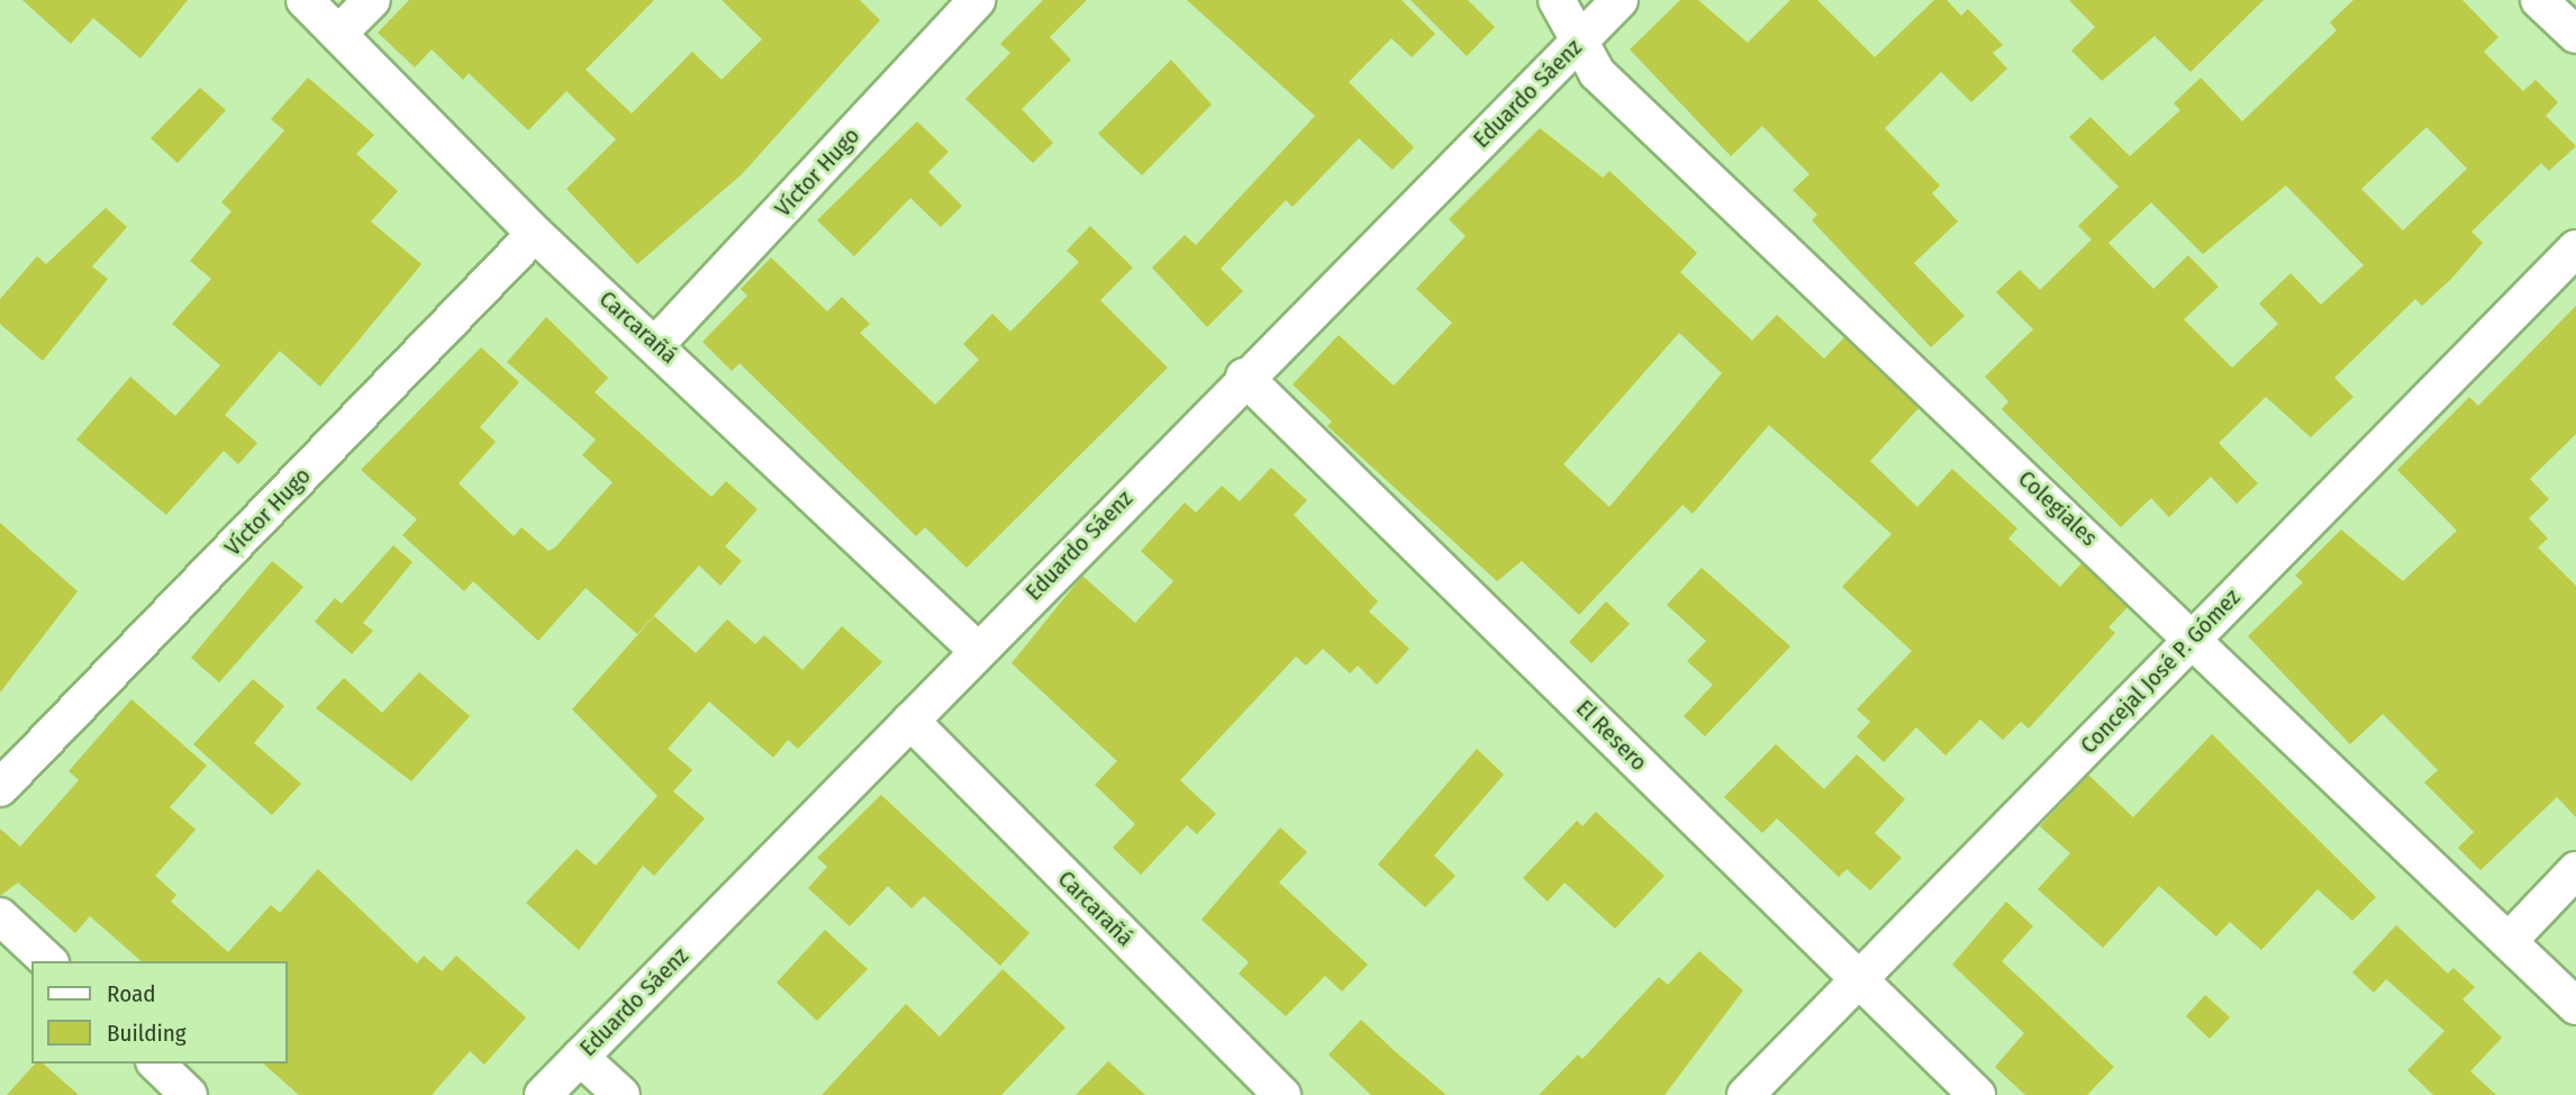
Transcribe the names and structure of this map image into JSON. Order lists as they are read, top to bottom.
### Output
{
  "streets": {
    "street": [
      "Eduardo Sáenz",
      "Víctor Hugo",
      "Carcarañá",
      "Colegiales",
      "Concejal José P. Gómez",
      "El Resero"
    ]
  },
  "crossings": [
    ["Eduardo Sáenz", "Carcarañá"],
    ["Eduardo Sáenz", "Colegiales"],
    ["Eduardo Sáenz", "El Resero"],
    ["Víctor Hugo", "Carcarañá"],
    ["Colegiales", "Concejal José P. Gómez"],
    ["Concejal José P. Gómez", "El Resero"]
  ],
  "legend": ["Road", "Building"]
}
